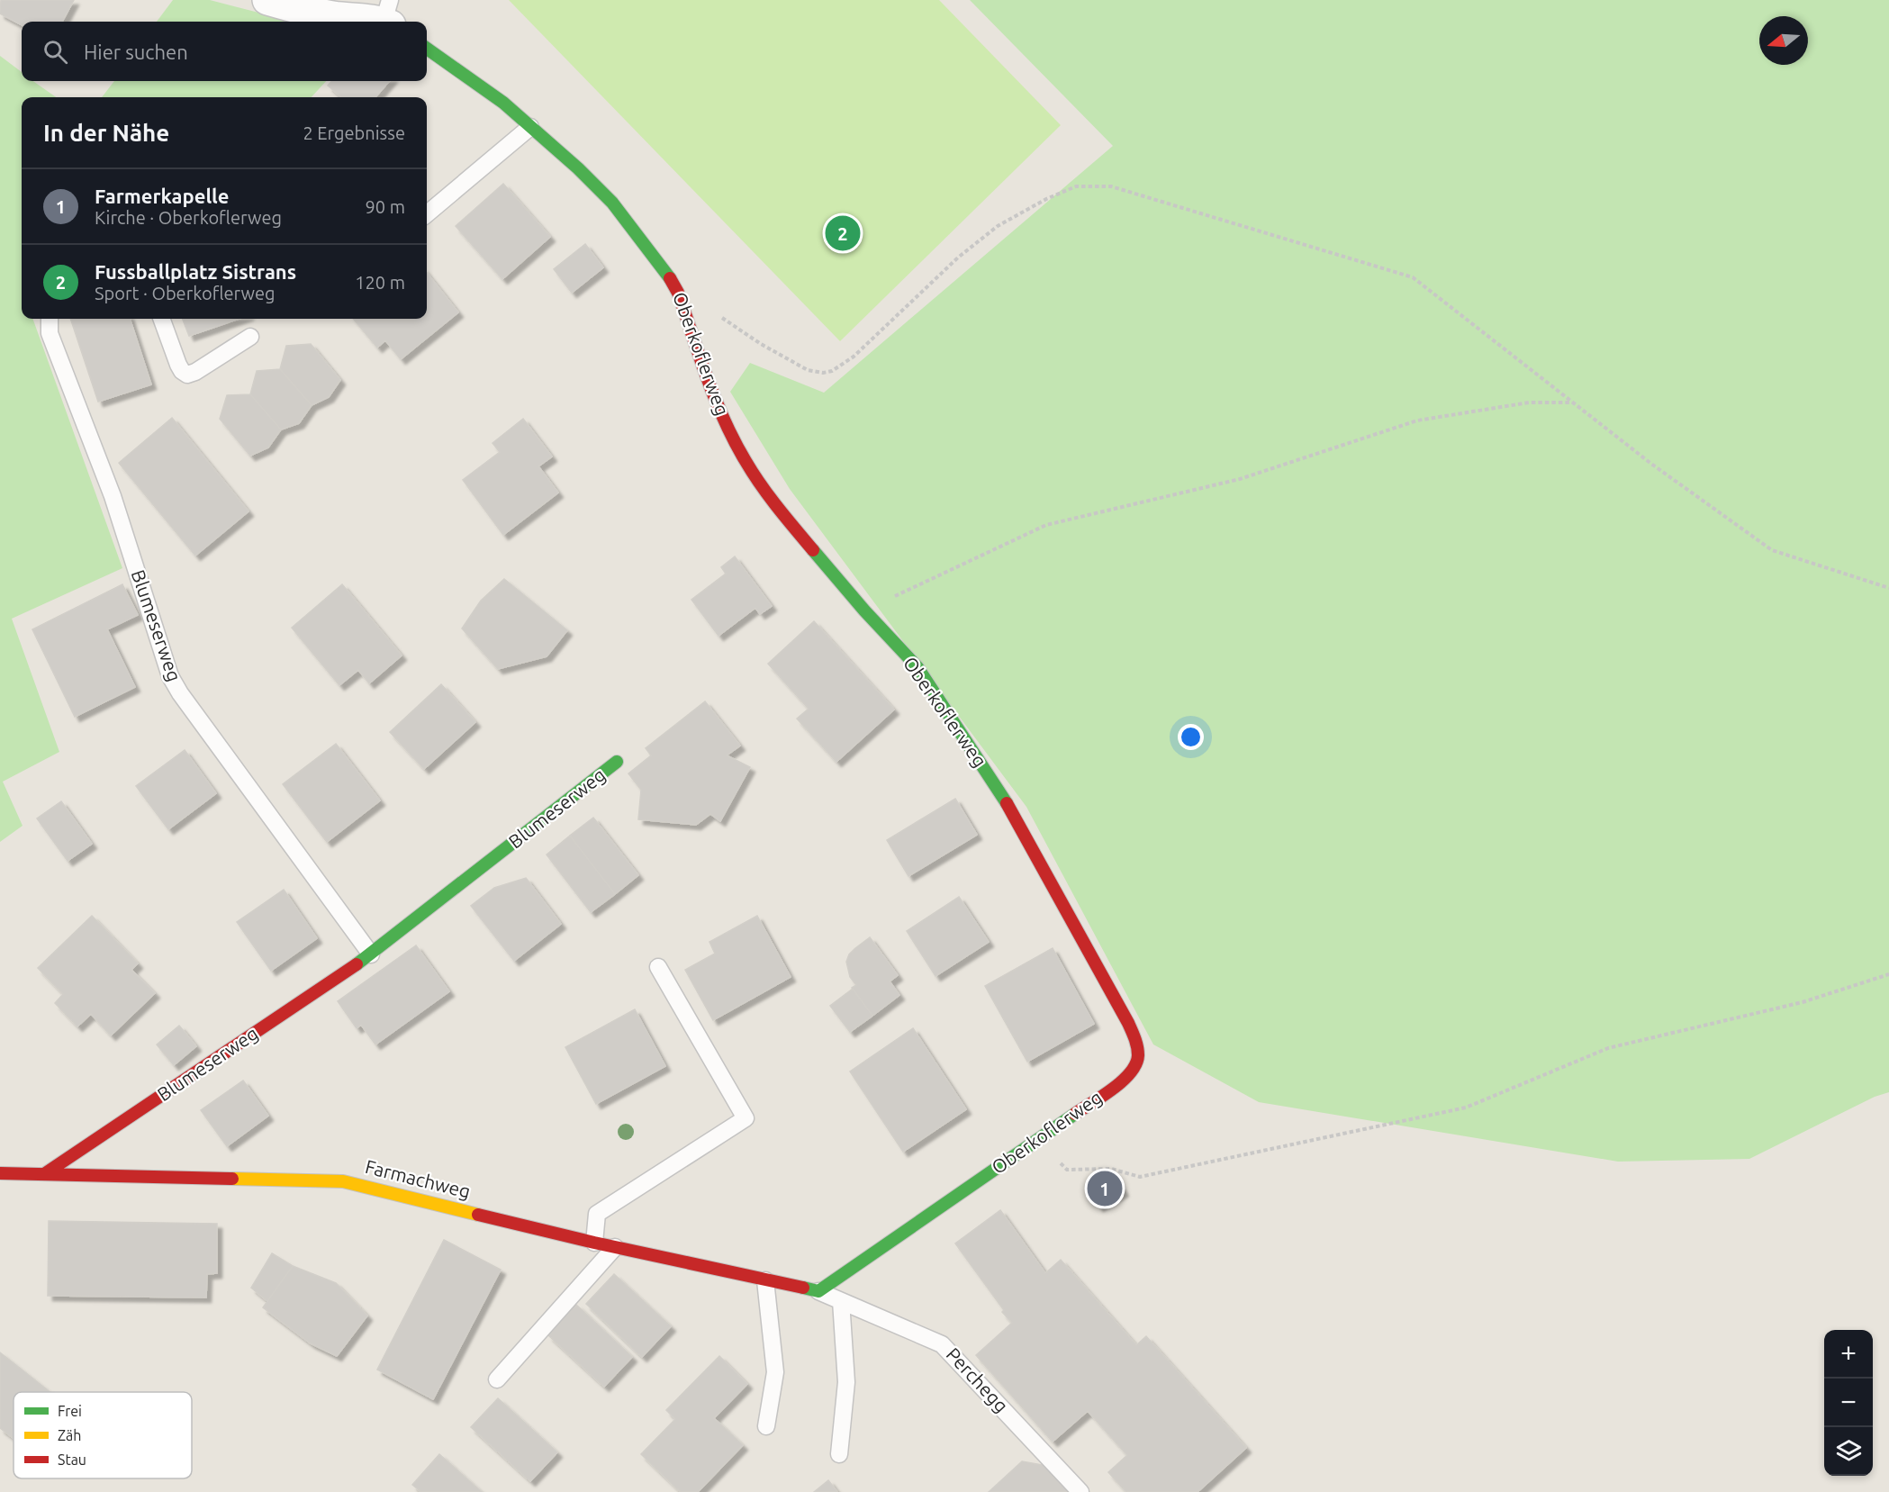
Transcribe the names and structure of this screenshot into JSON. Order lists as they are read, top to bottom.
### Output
{
  "streets": {
    "street": ["Oberkoflerweg", "Blumeserweg", "Farmachweg"],
    "lane": ["Perchegg"]
  },
  "crossings": [
    ["Oberkoflerweg", "Farmachweg"],
    ["Oberkoflerweg", "Perchegg"],
    ["Blumeserweg", "Farmachweg"],
    ["Farmachweg", "Perchegg"]
  ],
  "legend": ["Frei", "Zäh", "Stau"],
  "north": "left",
  "page": {
    "search": "Hier suchen",
    "heading": ["In der Nähe", "2 Ergebnisse"],
    "list": [
      {
        "mark": "1",
        "name": "Farmerkapelle",
        "note": "Kirche · Oberkoflerweg",
        "value": "90 m"
      },
      {
        "mark": "2",
        "name": "Fussballplatz Sistrans",
        "note": "Sport · Oberkoflerweg",
        "value": "120 m"
      }
    ],
    "pins": ["2", "1"],
    "map_buttons": ["+", "−"]
  }
}
